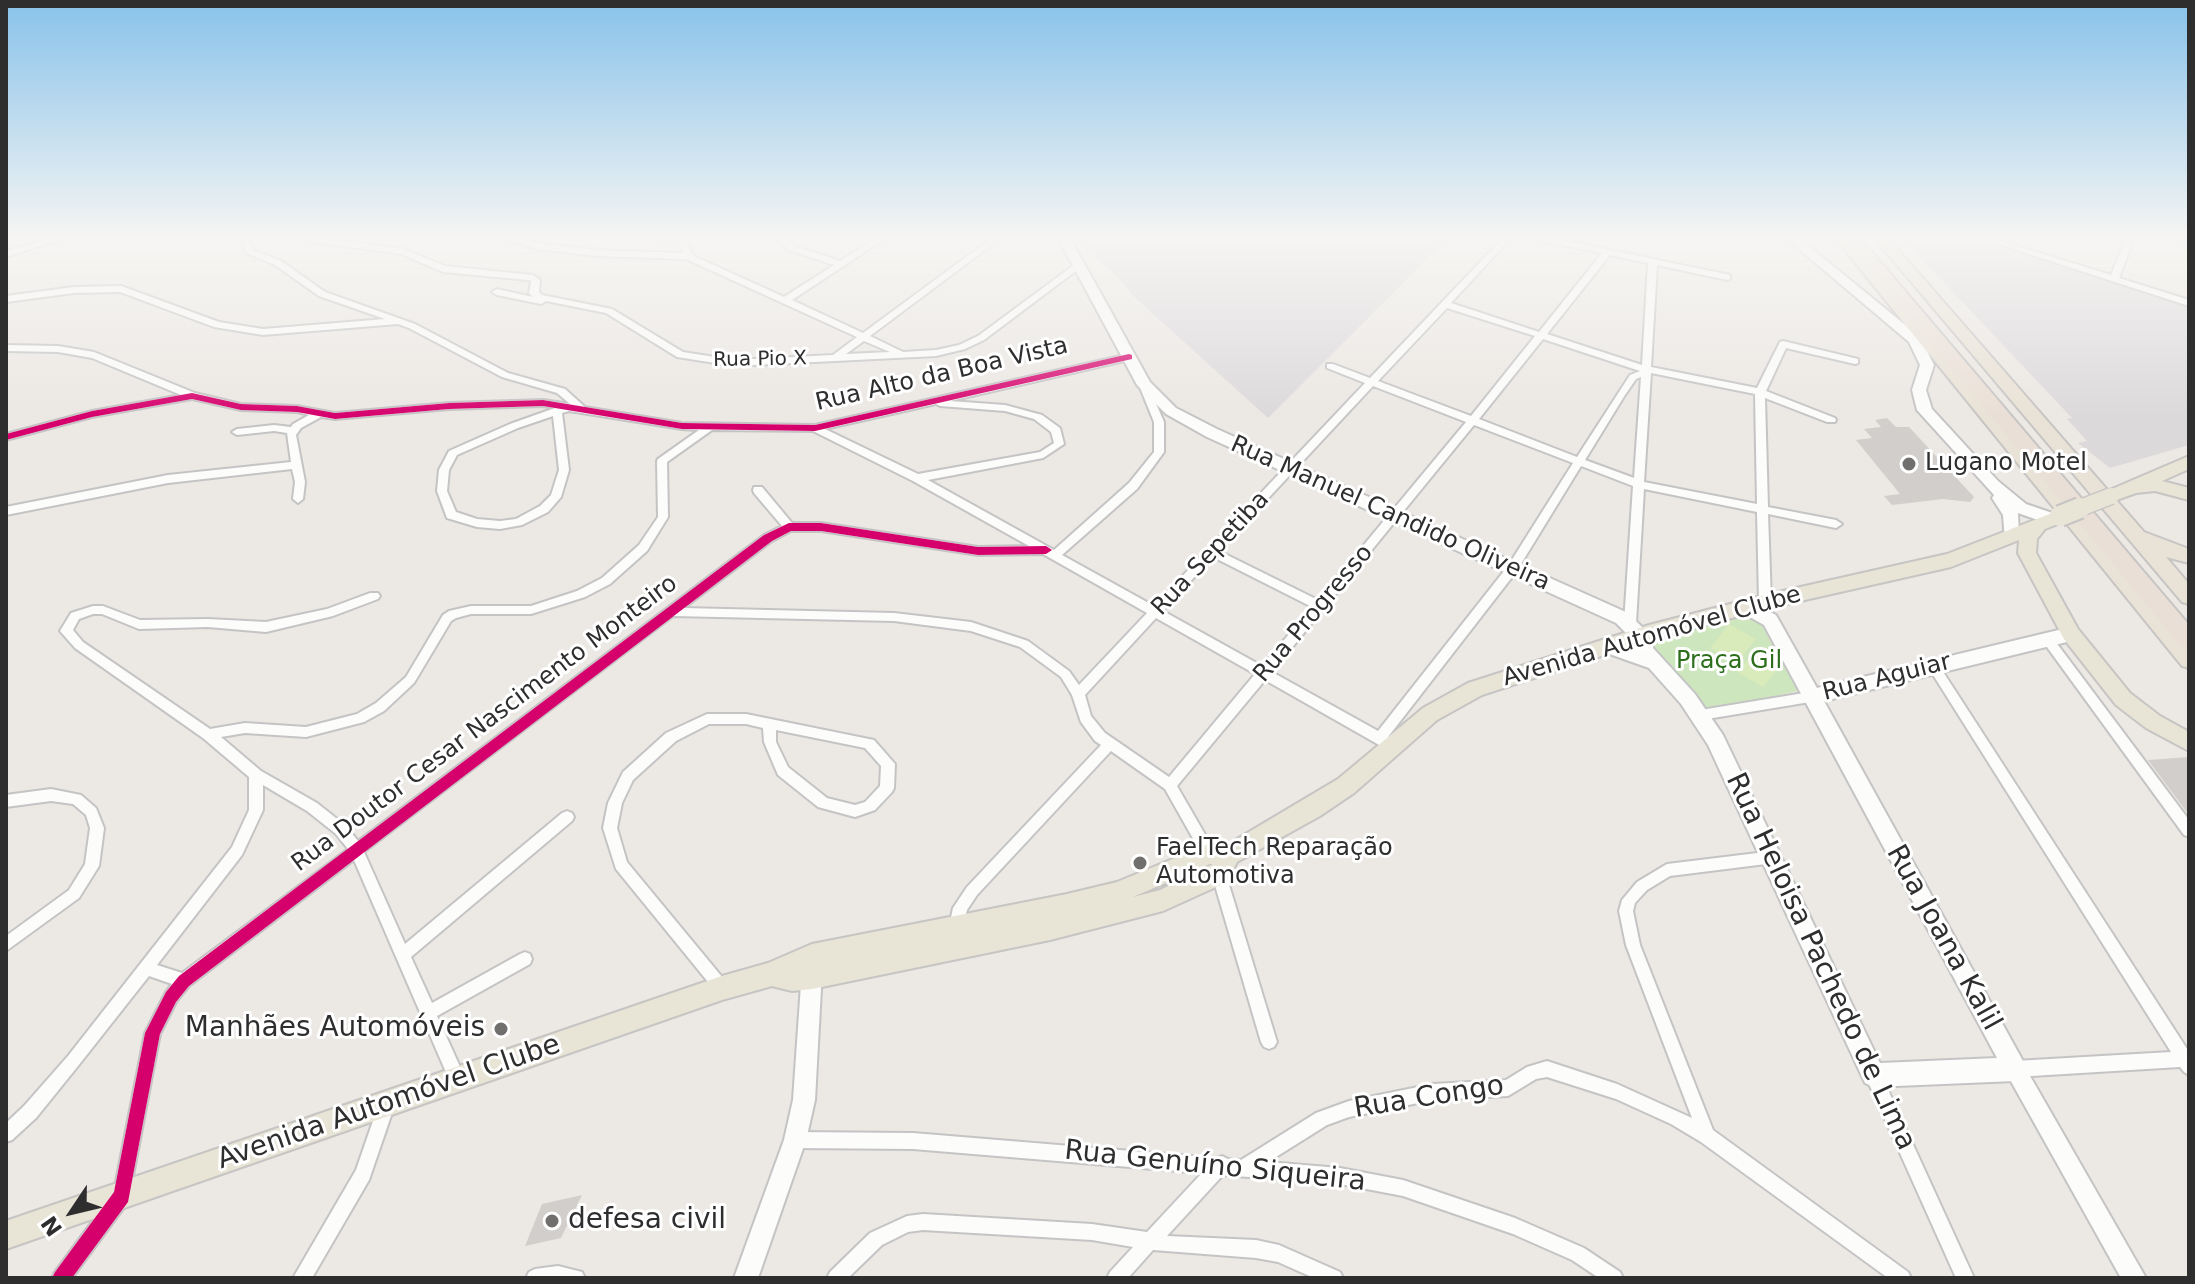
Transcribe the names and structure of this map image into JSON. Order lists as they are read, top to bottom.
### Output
{
  "streets": {
    "main road": [
      "Rua Manuel Candido Oliveira",
      "Avenida Automóvel Clube",
      "Rua Aguiar",
      "Rua Joana Kalil",
      "Rua Heloisa Pachedo de Lima"
    ],
    "street": [
      "Rua Pio X",
      "Rua Alto da Boa Vista",
      "Rua Sepetiba",
      "Rua Progresso",
      "Rua Doutor Cesar Nascimento Monteiro",
      "Rua Congo",
      "Rua Genuíno Siqueira"
    ]
  },
  "crossings": [
    ["Rua Alto da Boa Vista", "Rua Manuel Candido Oliveira"],
    ["Rua Manuel Candido Oliveira", "Rua Sepetiba"],
    ["Rua Manuel Candido Oliveira", "Rua Progresso"],
    ["Rua Manuel Candido Oliveira", "Avenida Automóvel Clube"],
    ["Avenida Automóvel Clube", "Rua Doutor Cesar Nascimento Monteiro"],
    ["Avenida Automóvel Clube", "Rua Joana Kalil"],
    ["Avenida Automóvel Clube", "Rua Heloisa Pachedo de Lima"],
    ["Rua Aguiar", "Rua Joana Kalil"],
    ["Rua Aguiar", "Rua Heloisa Pachedo de Lima"],
    ["Rua Congo", "Rua Genuíno Siqueira"]
  ],
  "parks": ["Praça Gil"],
  "places": [
    "Lugano Motel",
    "FaelTech Reparação Automotiva",
    "Manhães Automóveis",
    "defesa civil"
  ],
  "north": "bottom left"
}
